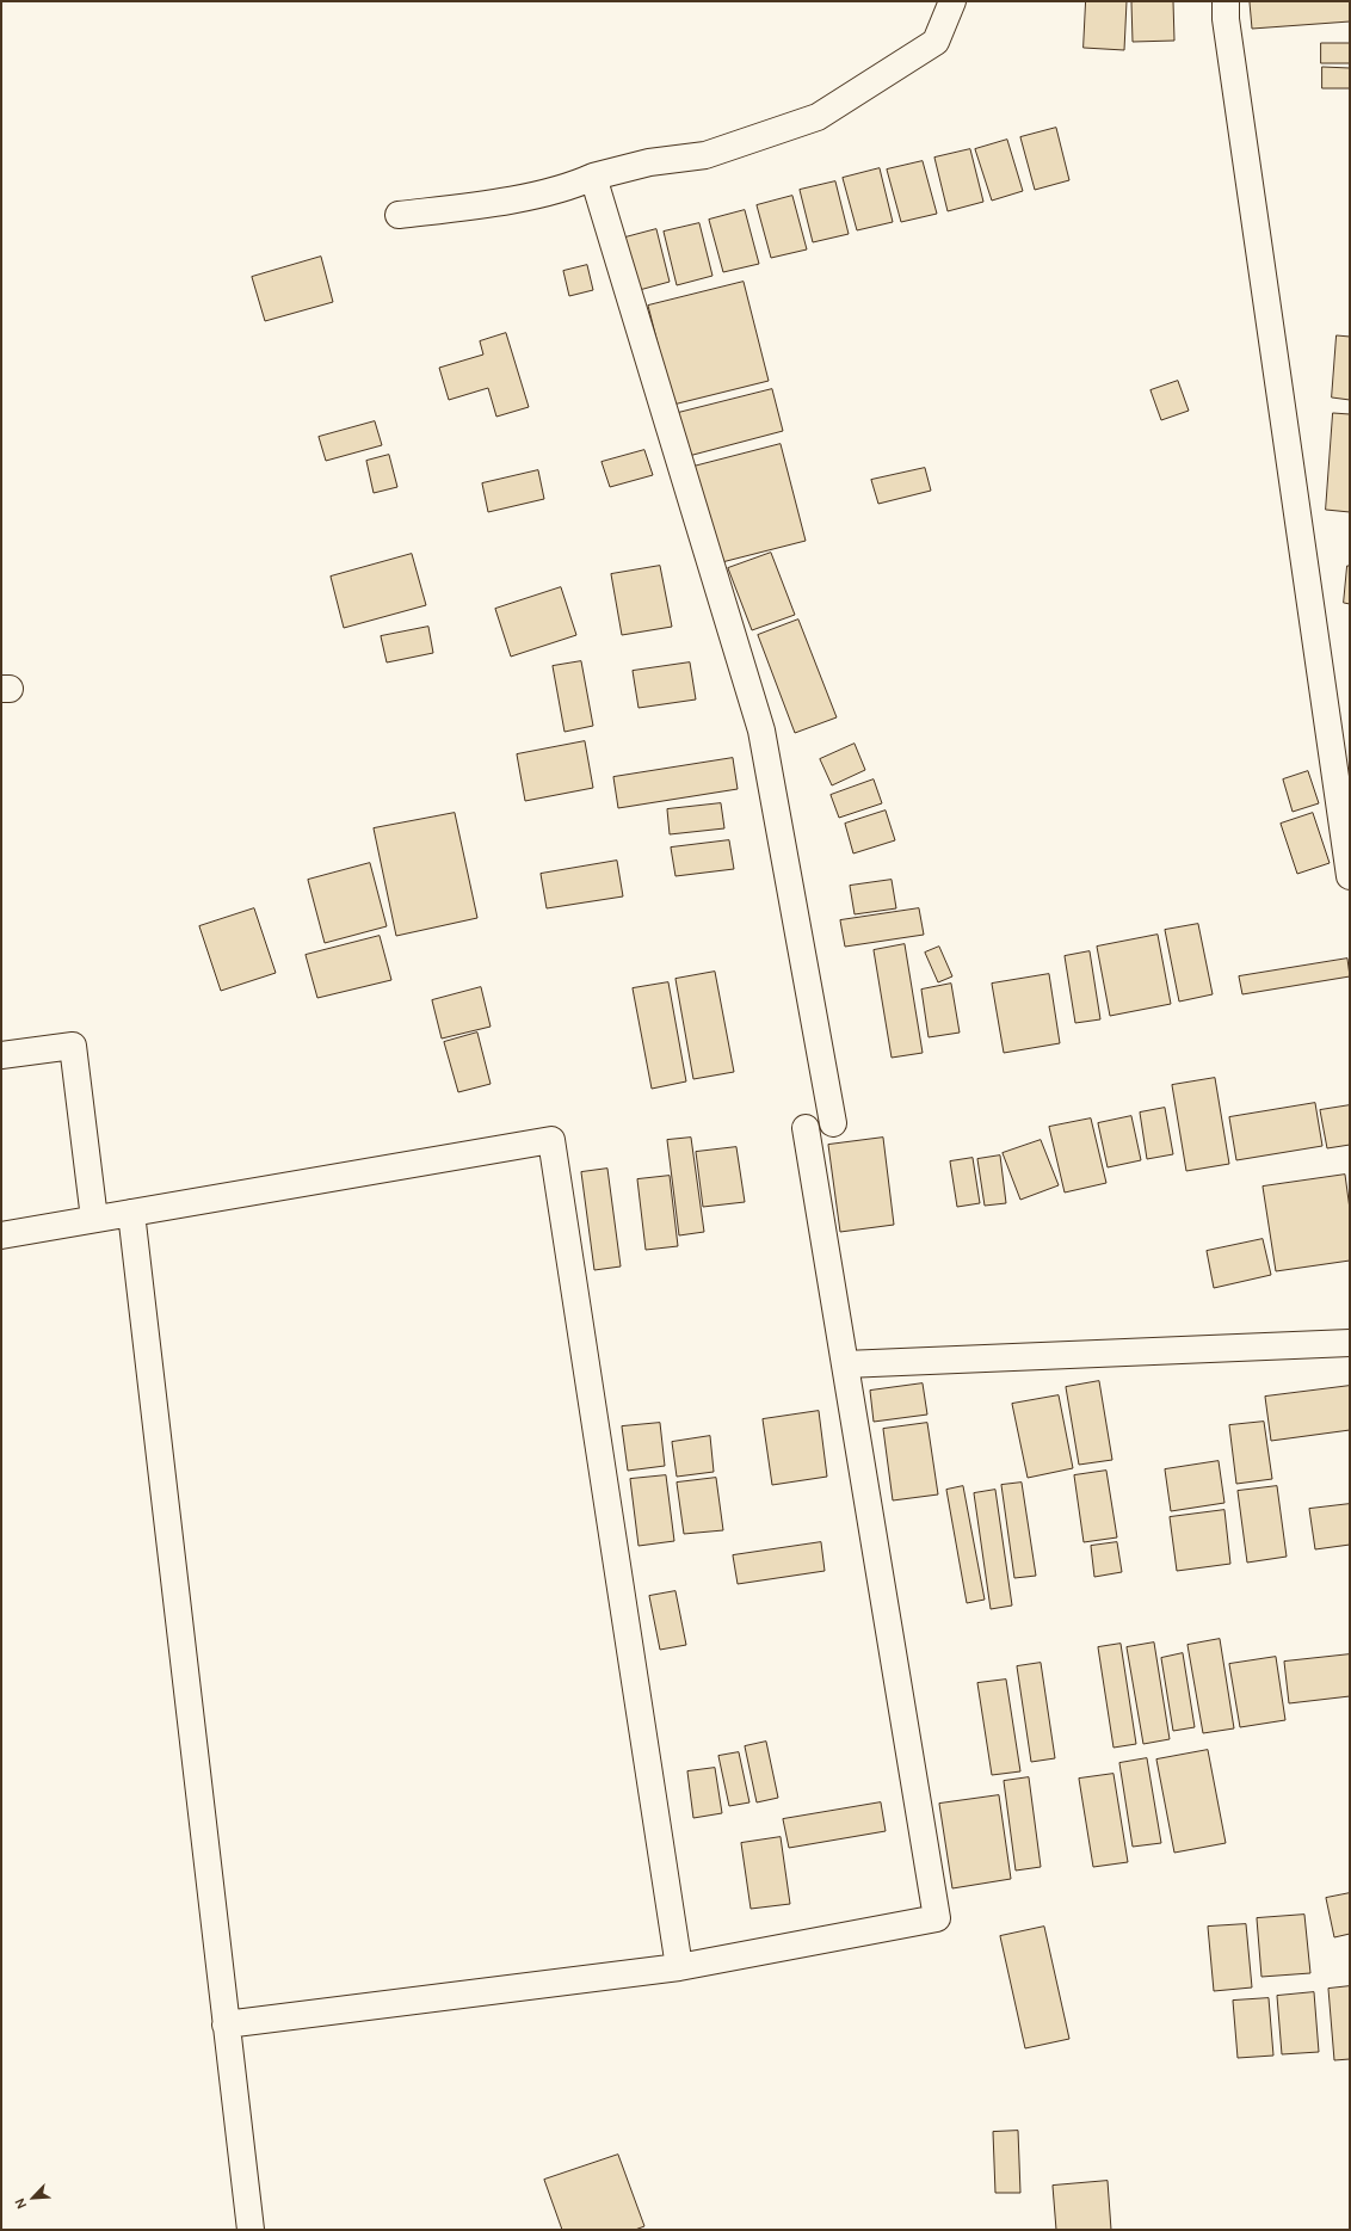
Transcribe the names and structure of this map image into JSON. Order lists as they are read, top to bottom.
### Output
{
  "north": "bottom left"
}
